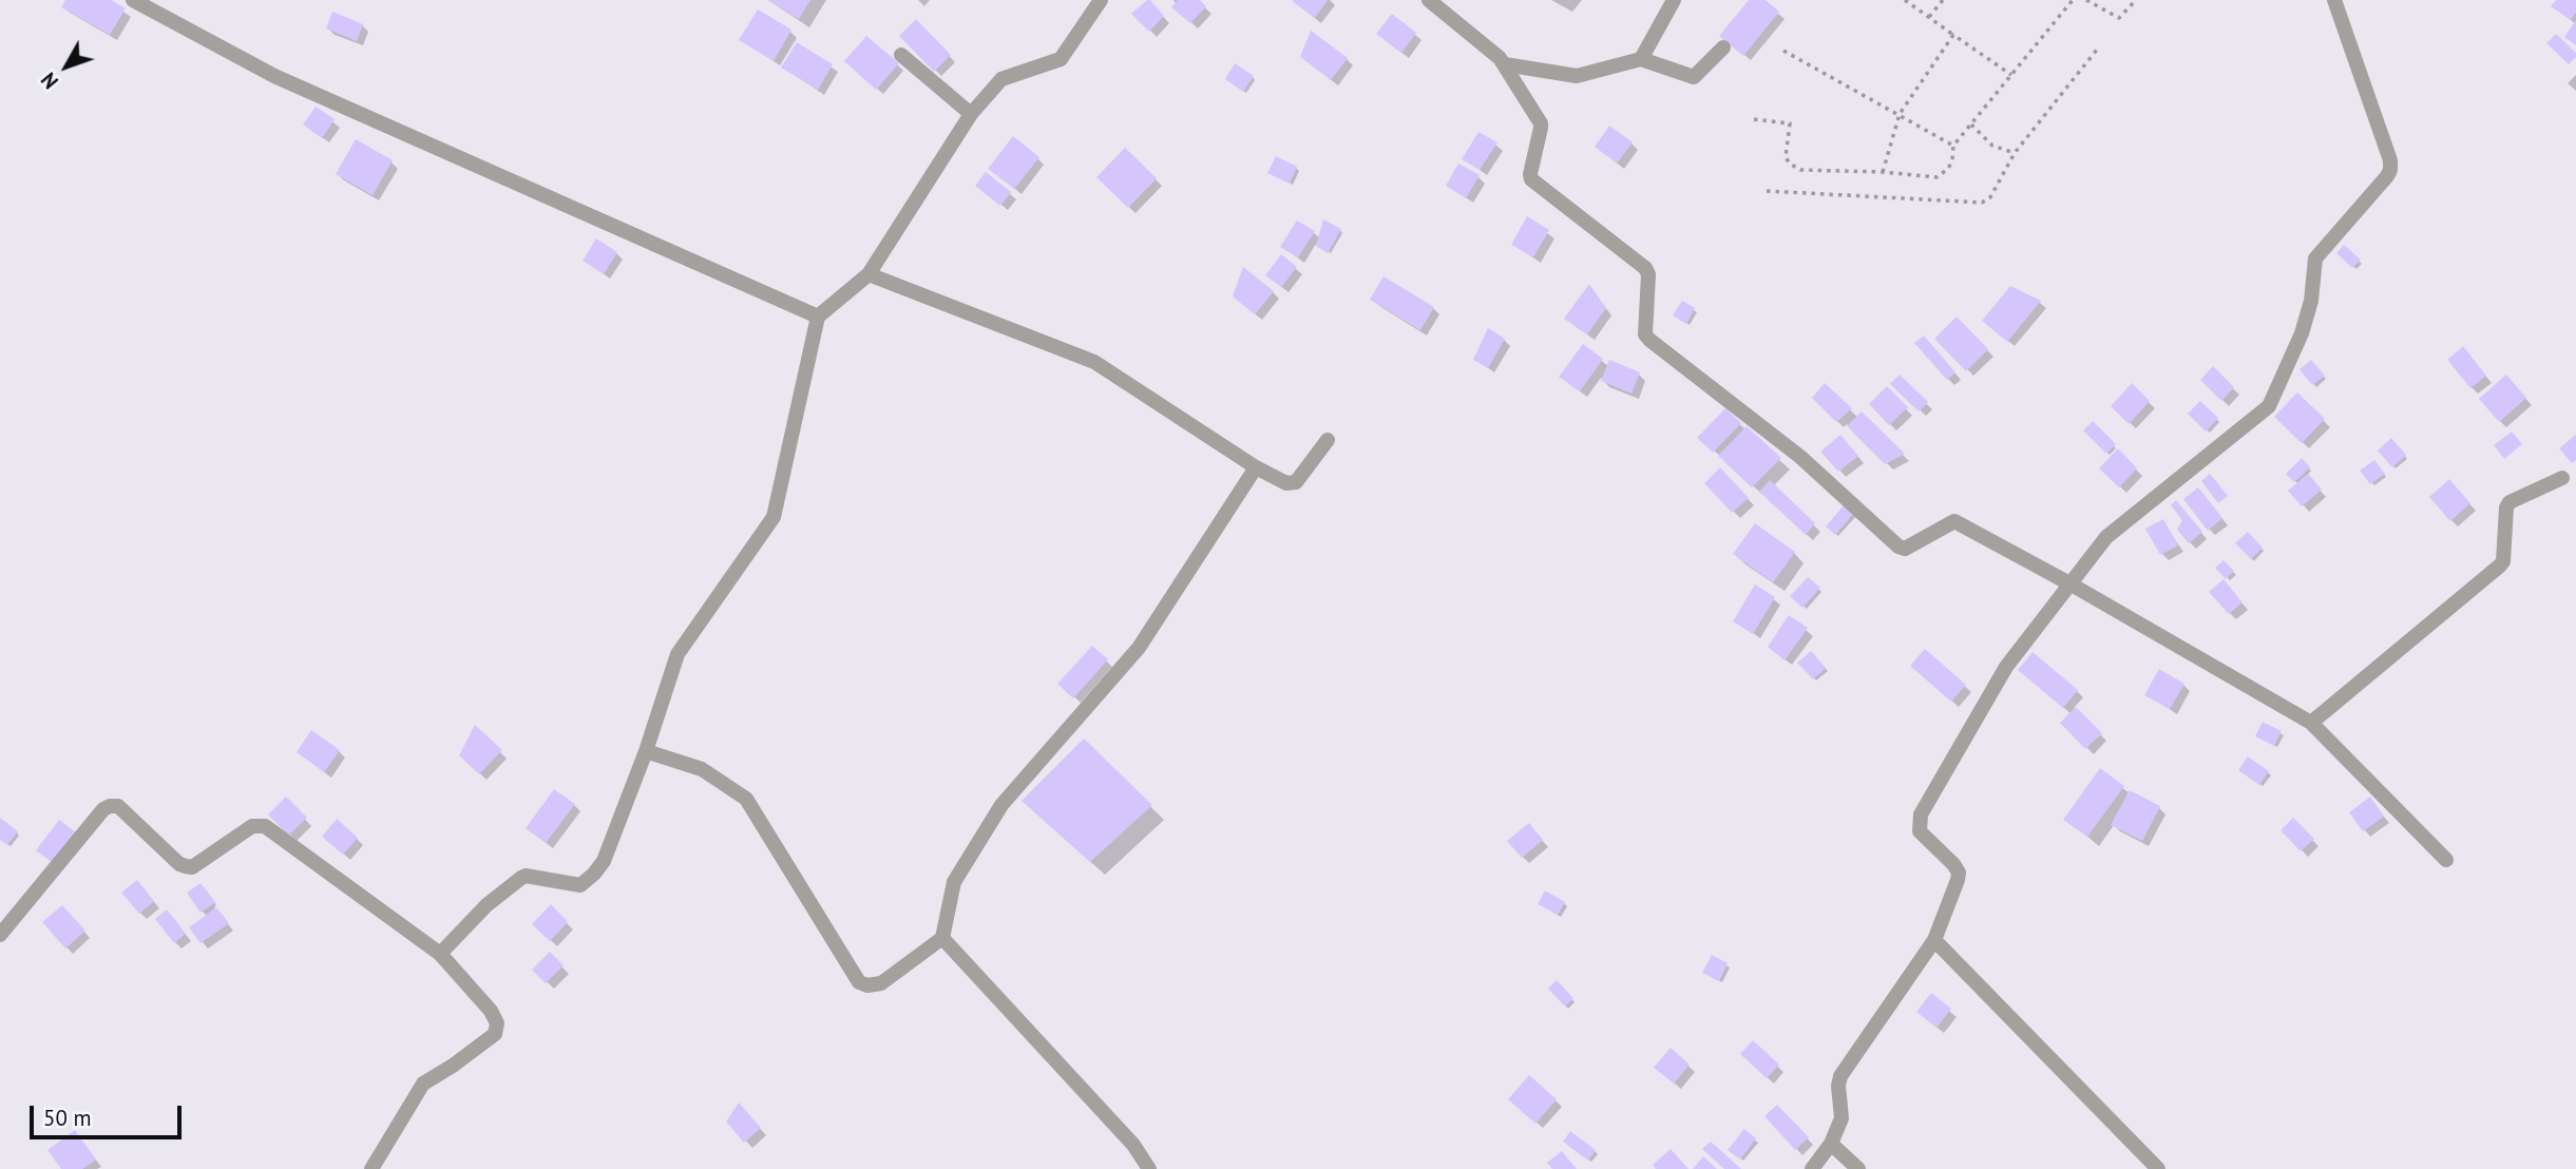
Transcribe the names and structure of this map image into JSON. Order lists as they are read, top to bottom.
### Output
{
  "scale_bar": "50 m",
  "north": "bottom left"
}
